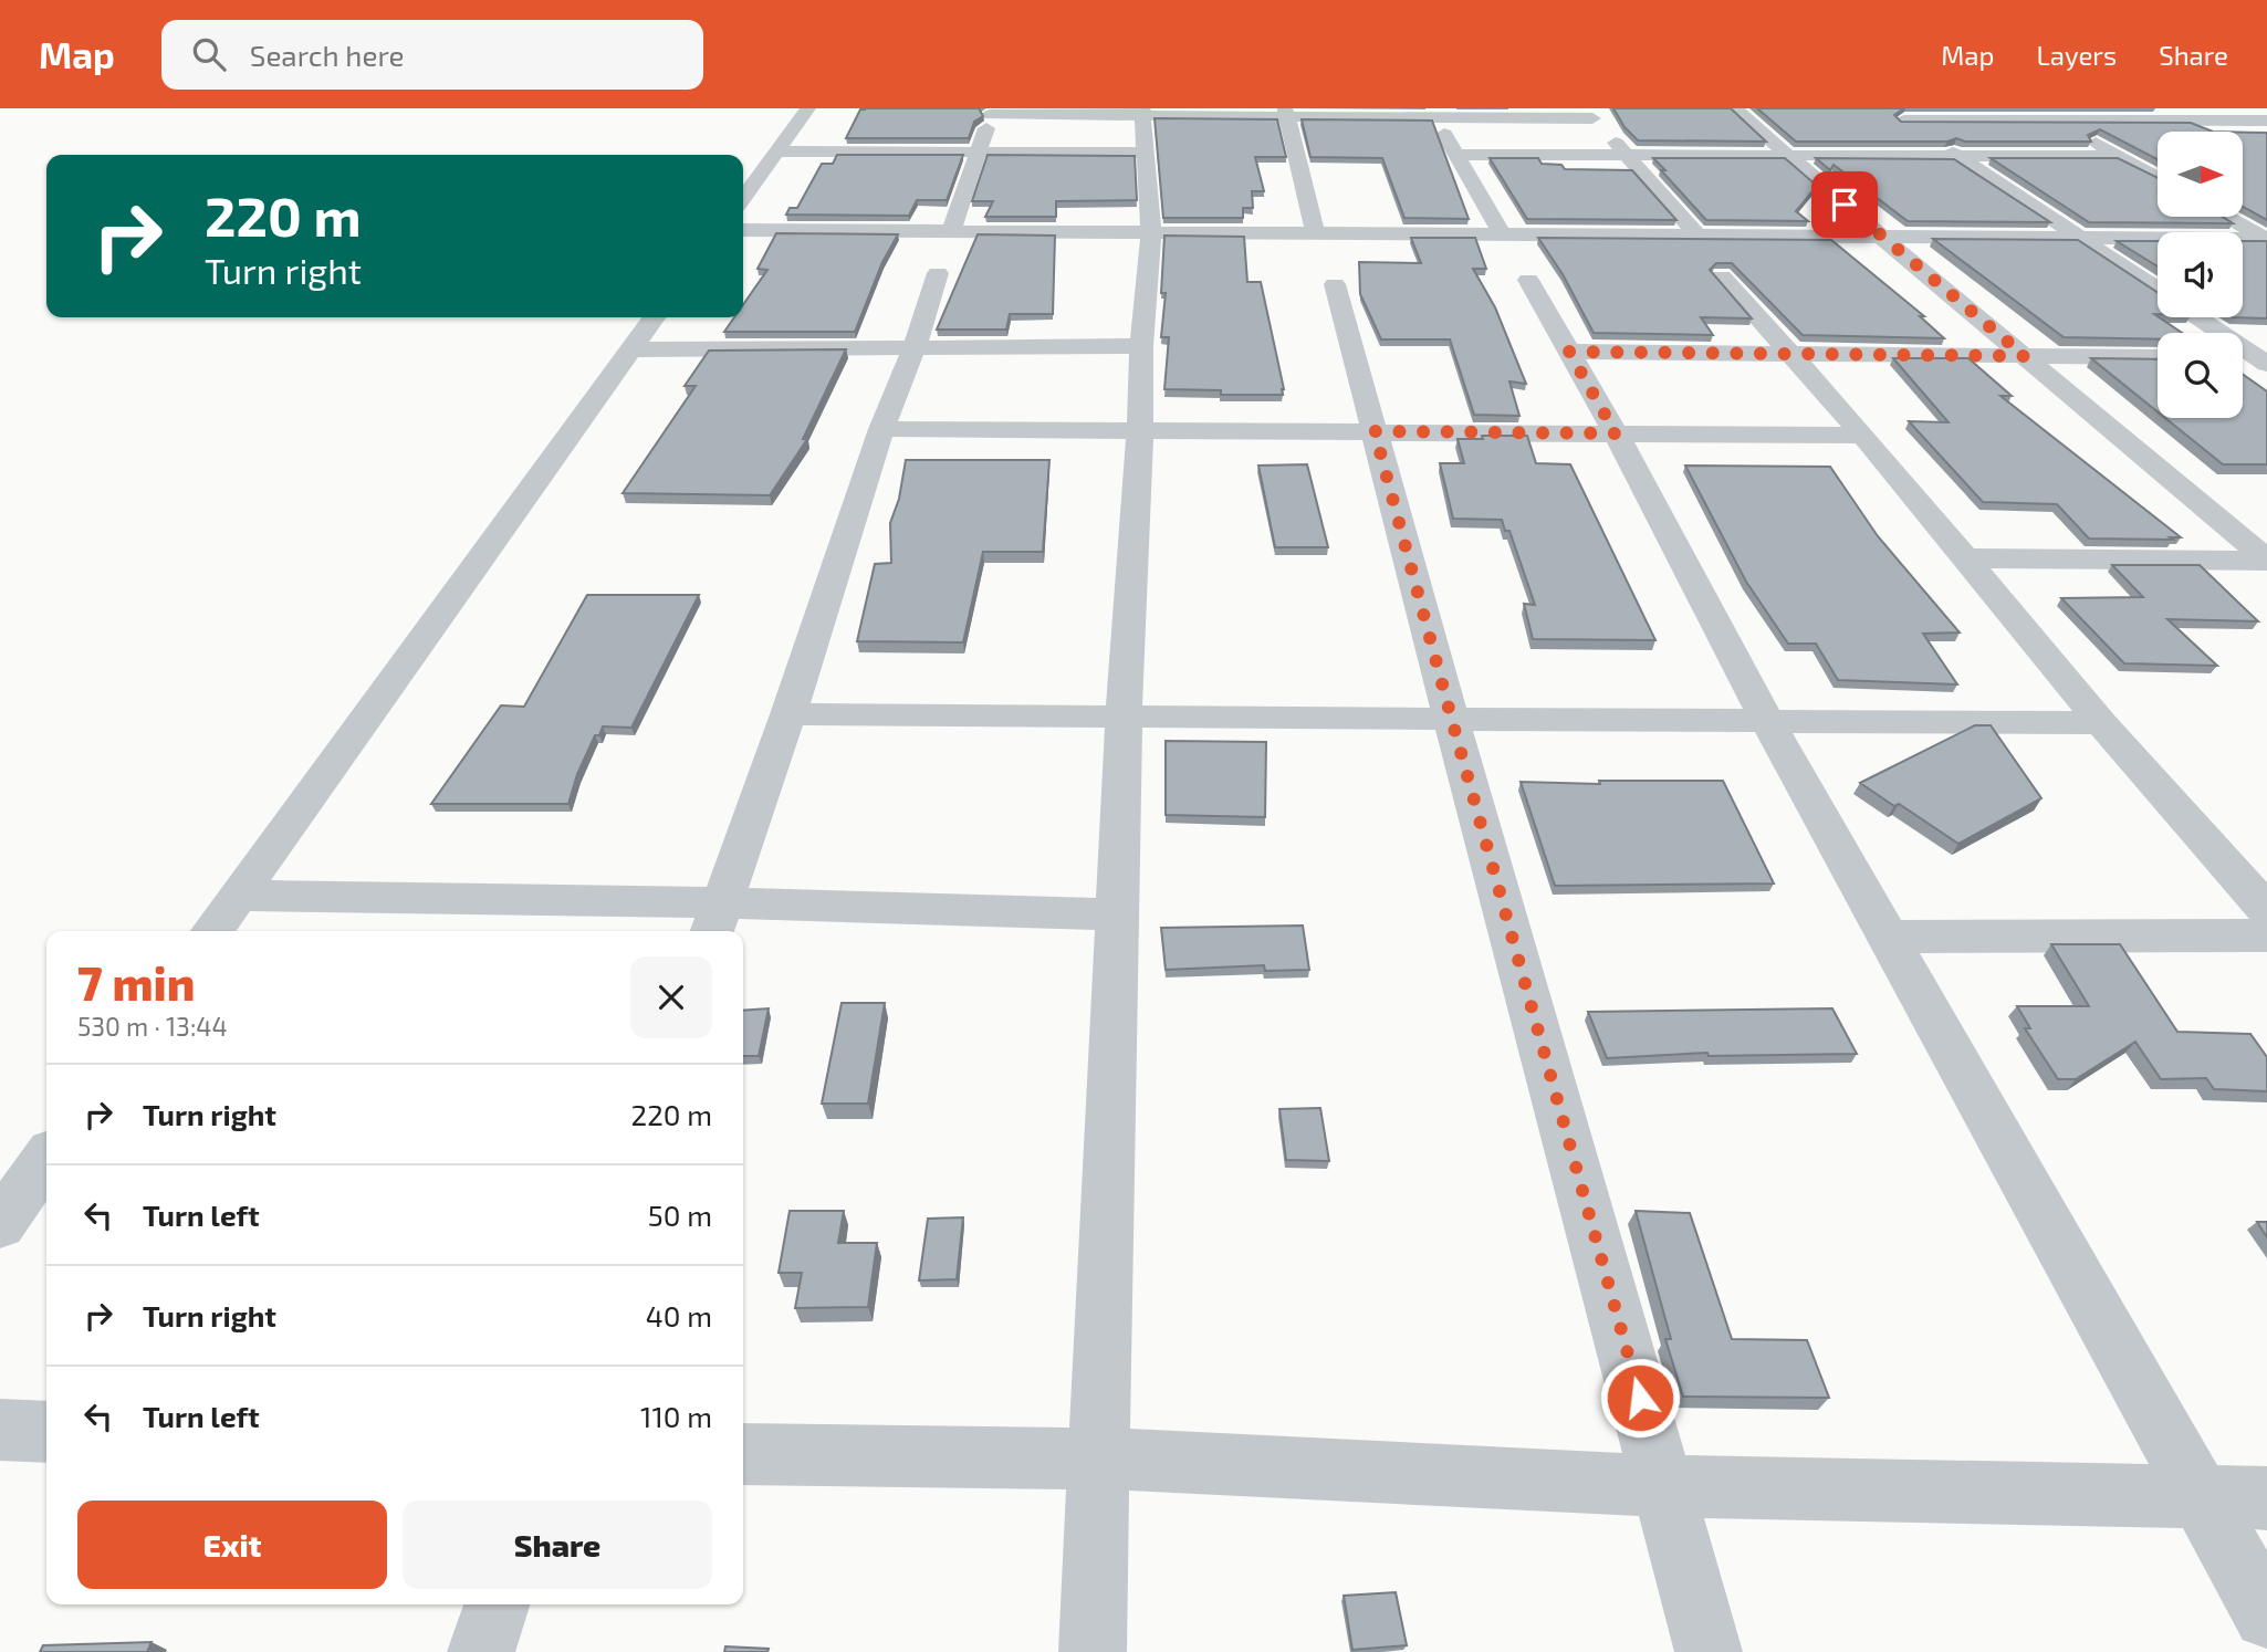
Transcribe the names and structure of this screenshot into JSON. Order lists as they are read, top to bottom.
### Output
{
  "north": "right",
  "page": {
    "header": "Map",
    "search": "Search here",
    "nav": ["Map", "Layers", "Share"],
    "turn": ["220 m", "Turn right"],
    "heading": ["7 min", "530 m · 13:44"],
    "list": [
      {
        "name": "Turn right",
        "value": "220 m"
      },
      {
        "name": "Turn left",
        "value": "50 m"
      },
      {
        "name": "Turn right",
        "value": "40 m"
      },
      {
        "name": "Turn left",
        "value": "110 m"
      }
    ],
    "buttons": ["Exit", "Share"]
  }
}
